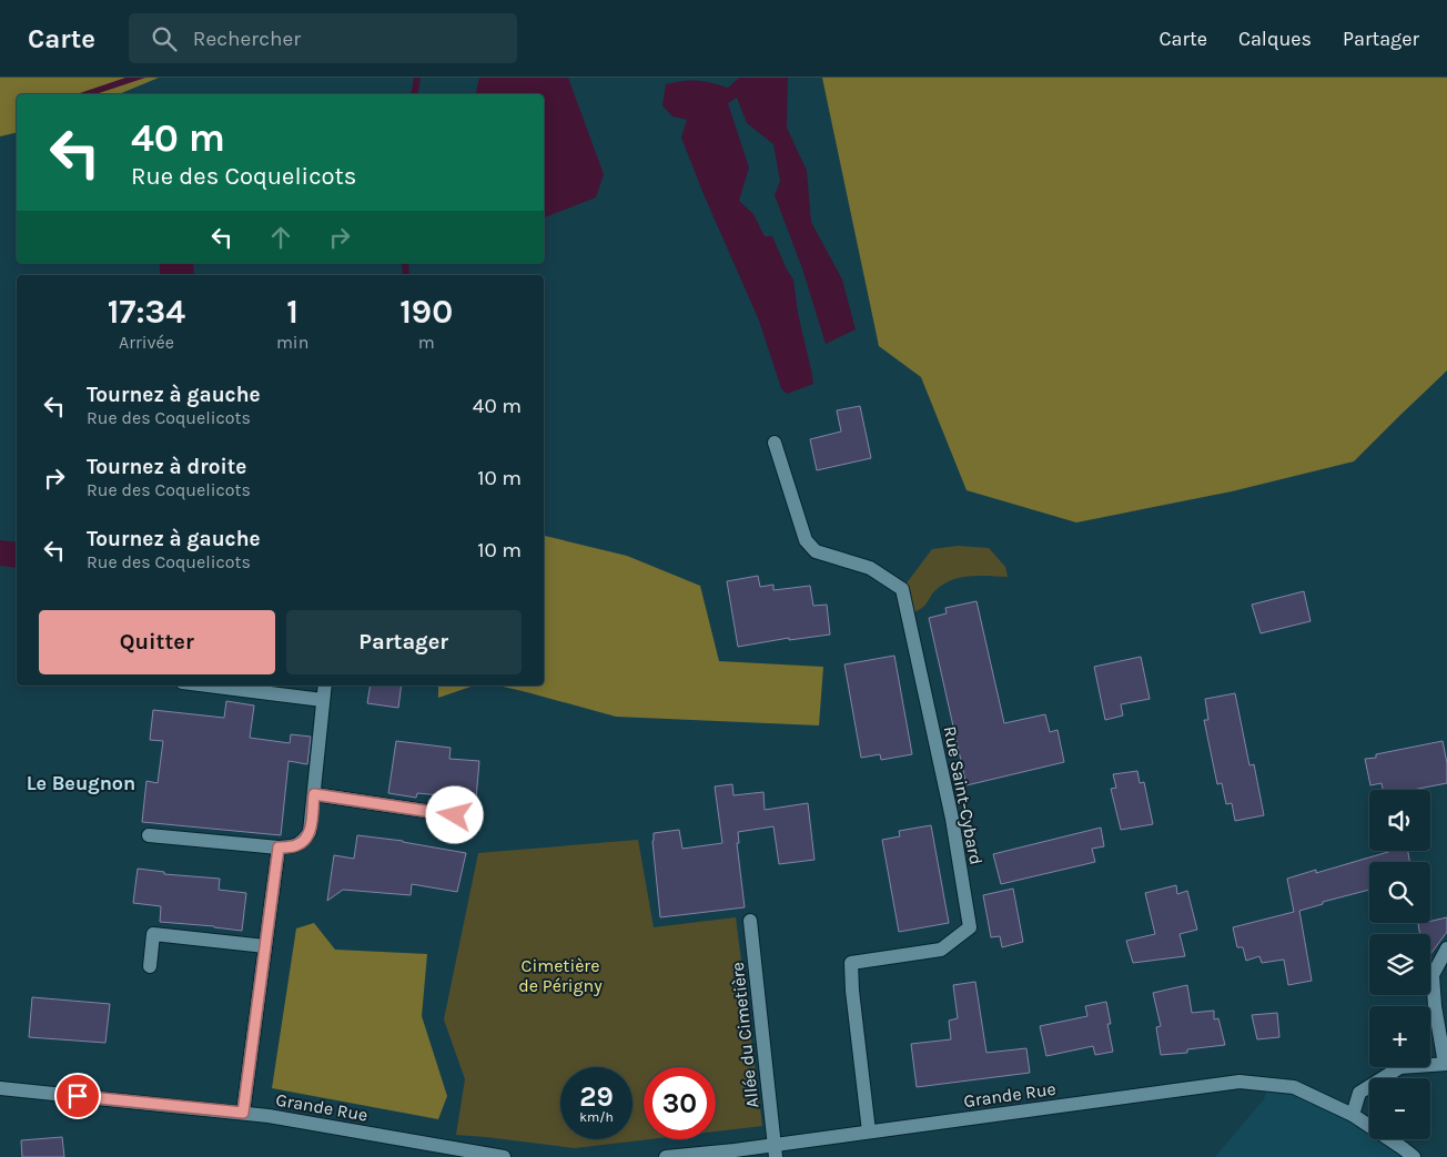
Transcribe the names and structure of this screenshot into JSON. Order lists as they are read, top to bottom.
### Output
{
  "streets": {
    "street": ["Rue Saint-Cybard", "Allée du Cimetière", "Grande Rue"]
  },
  "crossings": [
    ["Rue Saint-Cybard", "Grande Rue"],
    ["Allée du Cimetière", "Grande Rue"]
  ],
  "districts": ["Le Beugnon"],
  "parks": ["Cimetière de Périgny"],
  "page": {
    "header": "Carte",
    "search": "Rechercher",
    "nav": ["Carte", "Calques", "Partager"],
    "turn": ["40 m", "Rue des Coquelicots"],
    "eta": [
      "17:34",
      "Arrivée",
      "1",
      "min",
      "190",
      "m"
    ],
    "list": [
      {
        "name": "Tournez à gauche",
        "note": "Rue des Coquelicots",
        "value": "40 m"
      },
      {
        "name": "Tournez à droite",
        "note": "Rue des Coquelicots",
        "value": "10 m"
      },
      {
        "name": "Tournez à gauche",
        "note": "Rue des Coquelicots",
        "value": "10 m"
      }
    ],
    "buttons": ["Quitter", "Partager"],
    "map_buttons": ["+", "−"],
    "speed": "29 km/h",
    "limit": "30"
  }
}
